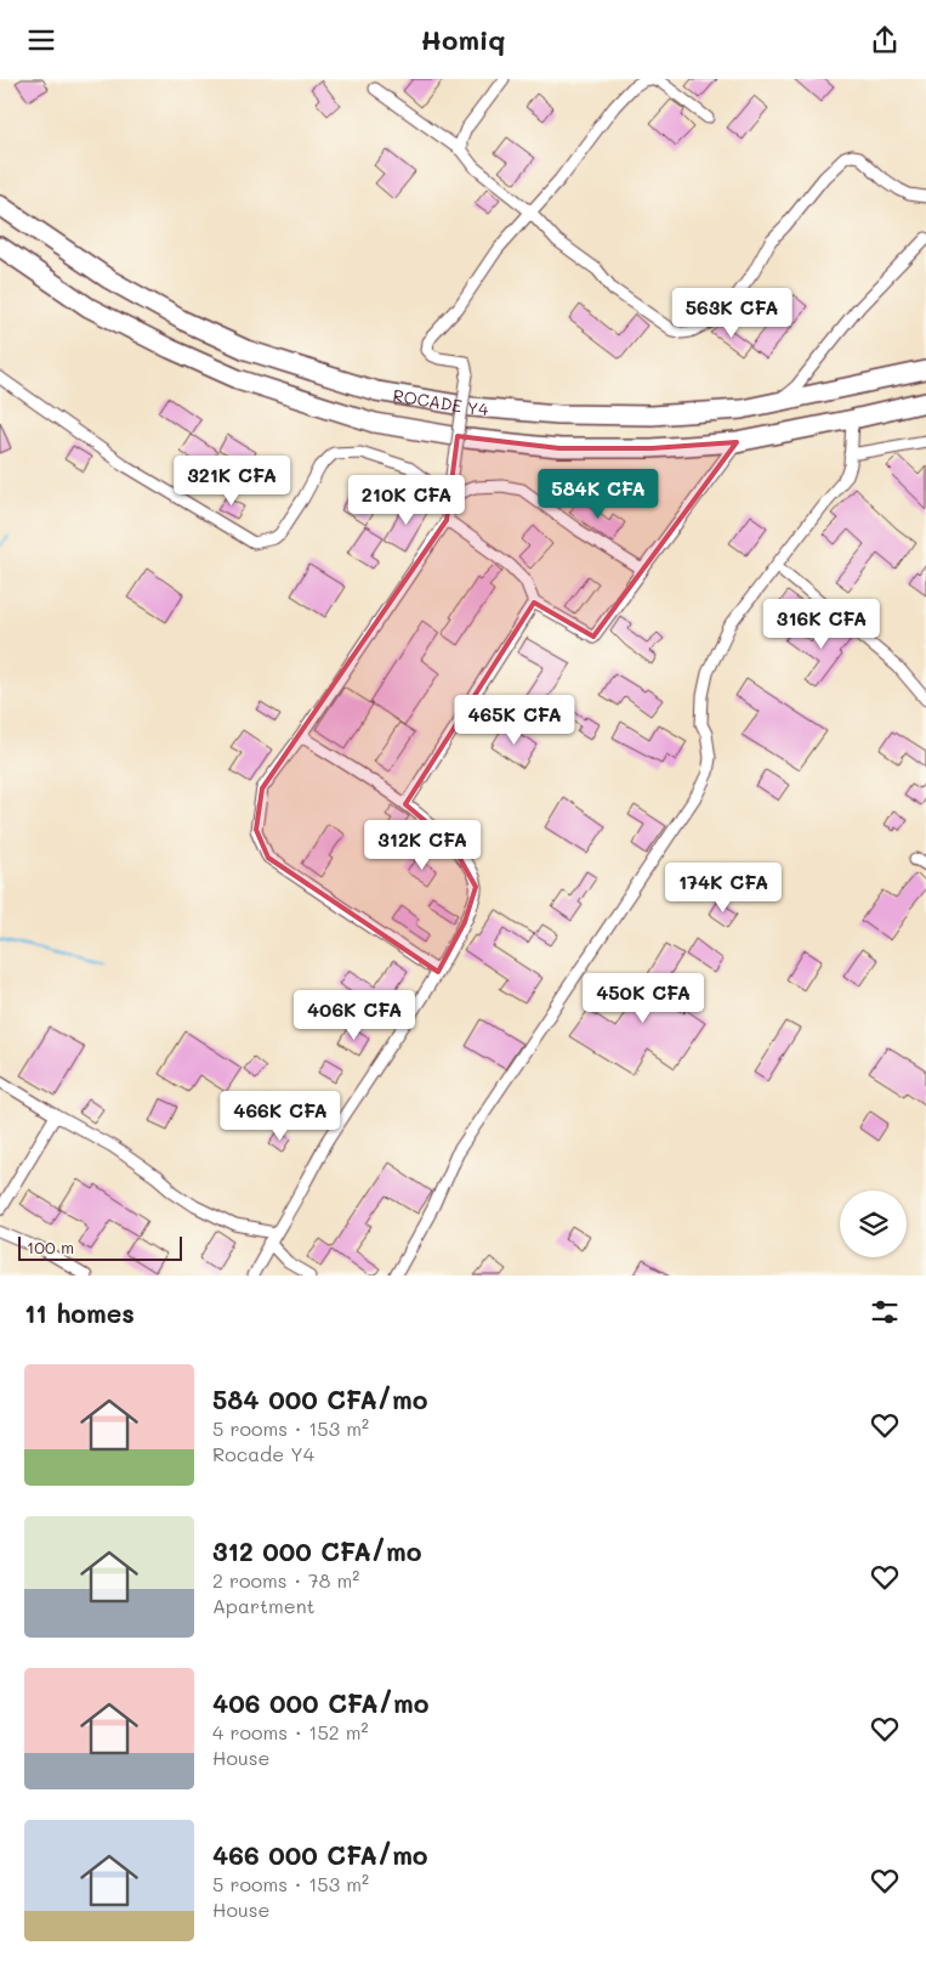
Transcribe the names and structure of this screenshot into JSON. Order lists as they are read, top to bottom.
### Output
{
  "streets": {
    "highway": ["ROCADE Y4"]
  },
  "scale_bar": "100 m",
  "page": {
    "header": "Homiq",
    "price": [
      "563K CFA",
      "321K CFA",
      "584K CFA",
      "210K CFA",
      "316K CFA",
      "465K CFA",
      "312K CFA",
      "174K CFA",
      "450K CFA",
      "406K CFA",
      "466K CFA"
    ],
    "scale": "100 m",
    "heading": "11 homes",
    "list": [
      {
        "name": "584 000 CFA/mo",
        "note": "5 rooms · 153 m² · Rocade Y4"
      },
      {
        "name": "312 000 CFA/mo",
        "note": "2 rooms · 78 m² · Apartment"
      },
      {
        "name": "406 000 CFA/mo",
        "note": "4 rooms · 152 m² · House"
      },
      {
        "name": "466 000 CFA/mo",
        "note": "5 rooms · 153 m² · House"
      }
    ]
  }
}
